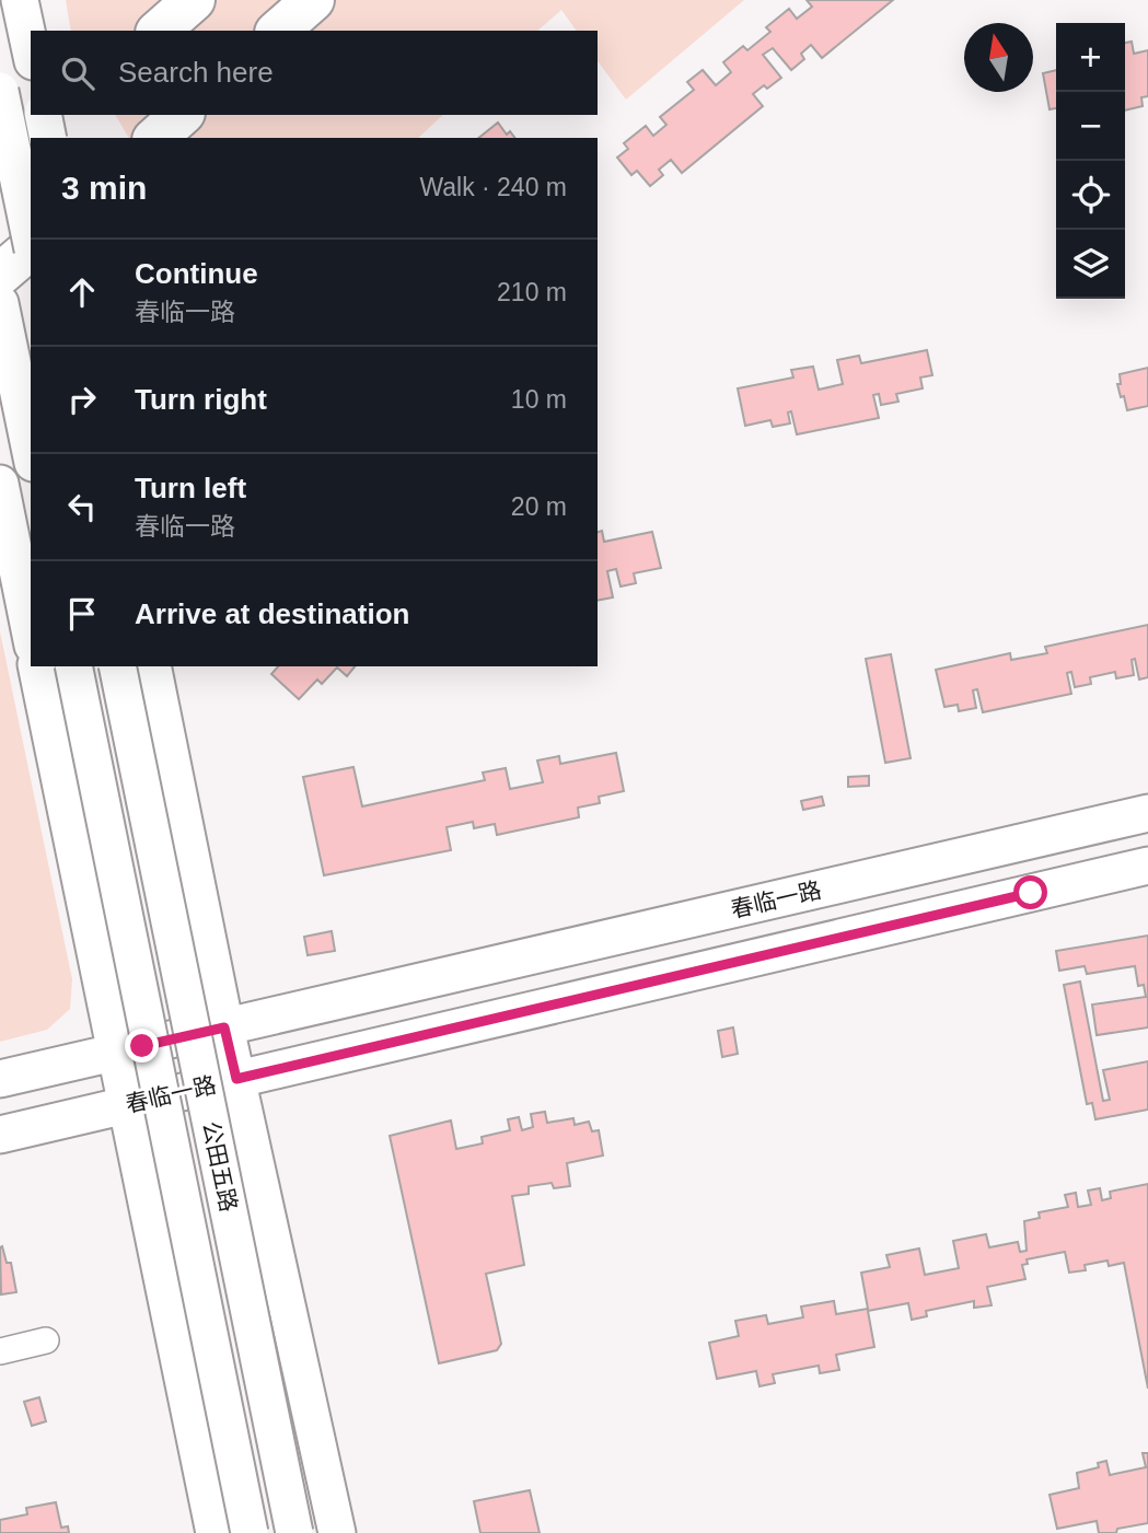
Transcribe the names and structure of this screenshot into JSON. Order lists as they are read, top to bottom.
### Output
{
  "streets": {
    "main road": ["春临一路", "公田五路"]
  },
  "north": "top",
  "page": {
    "map_buttons": ["+", "−"],
    "search": "Search here",
    "heading": ["3 min", "Walk · 240 m"],
    "list": [
      ["Continue", "春临一路", "210 m"],
      ["Turn right", "10 m"],
      ["Turn left", "春临一路", "20 m"],
      "Arrive at destination"
    ]
  }
}
